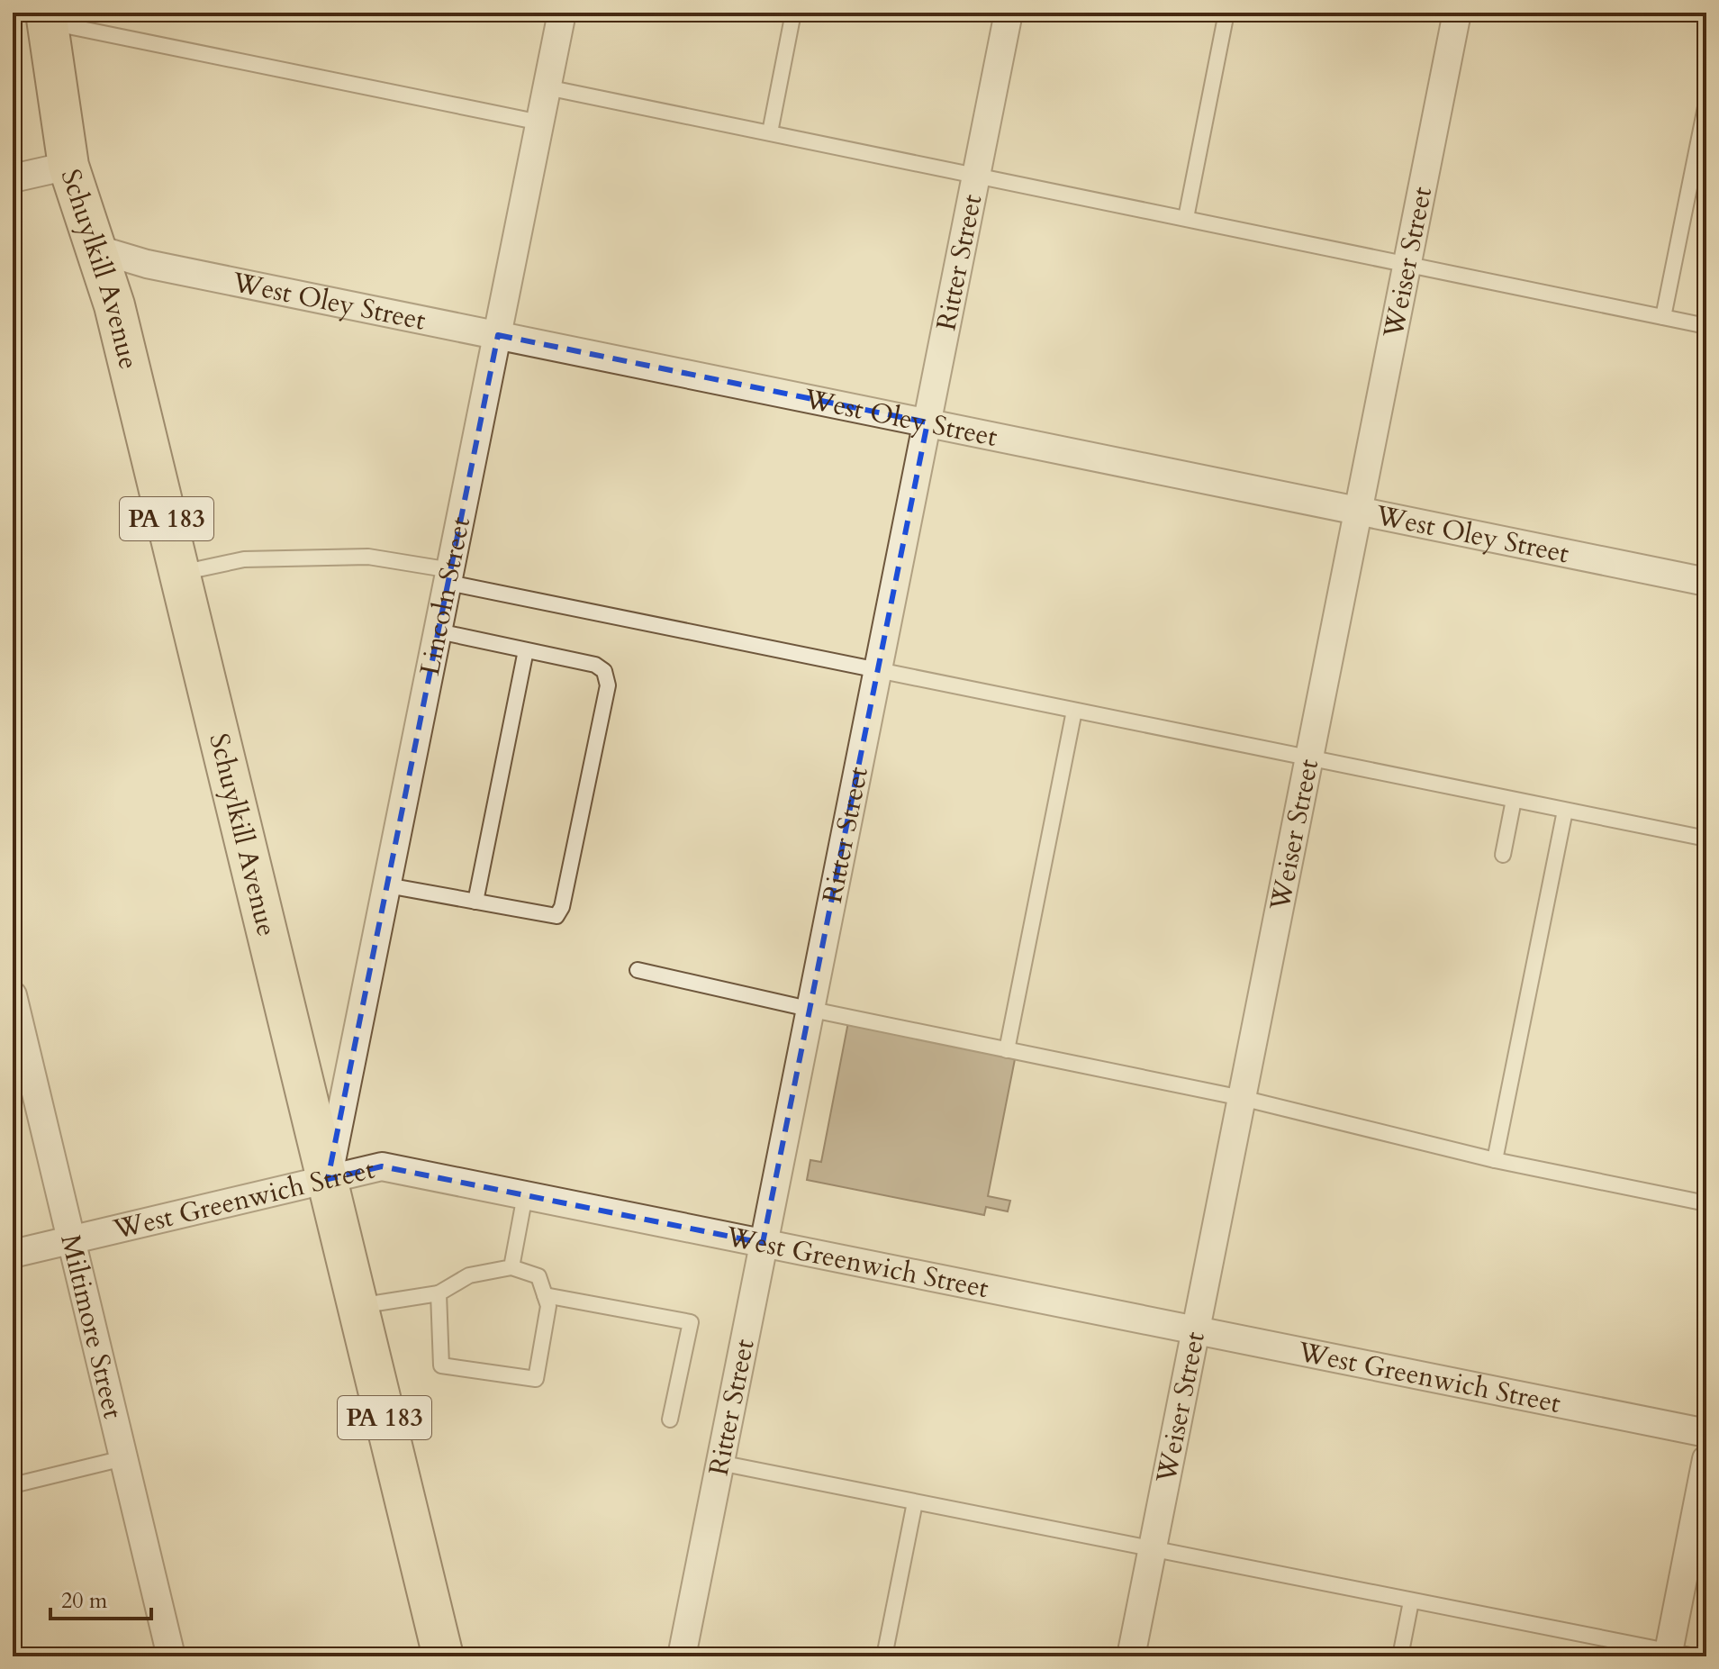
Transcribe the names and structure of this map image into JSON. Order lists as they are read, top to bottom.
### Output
{
  "streets": {
    "main road": ["Schuylkill Avenue", "PA 183"],
    "street": [
      "Ritter Street",
      "Weiser Street",
      "West Oley Street",
      "Lincoln Street",
      "West Greenwich Street",
      "Miltimore Street"
    ]
  },
  "crossings": [
    ["Ritter Street", "West Oley Street"],
    ["Ritter Street", "West Greenwich Street"],
    ["Weiser Street", "West Oley Street"],
    ["Weiser Street", "West Greenwich Street"],
    ["Schuylkill Avenue", "West Oley Street"],
    ["Schuylkill Avenue", "Lincoln Street"],
    ["Schuylkill Avenue", "West Greenwich Street"],
    ["West Oley Street", "Lincoln Street"],
    ["Lincoln Street", "West Greenwich Street"],
    ["West Greenwich Street", "Miltimore Street"]
  ],
  "scale_bar": "20 m"
}
